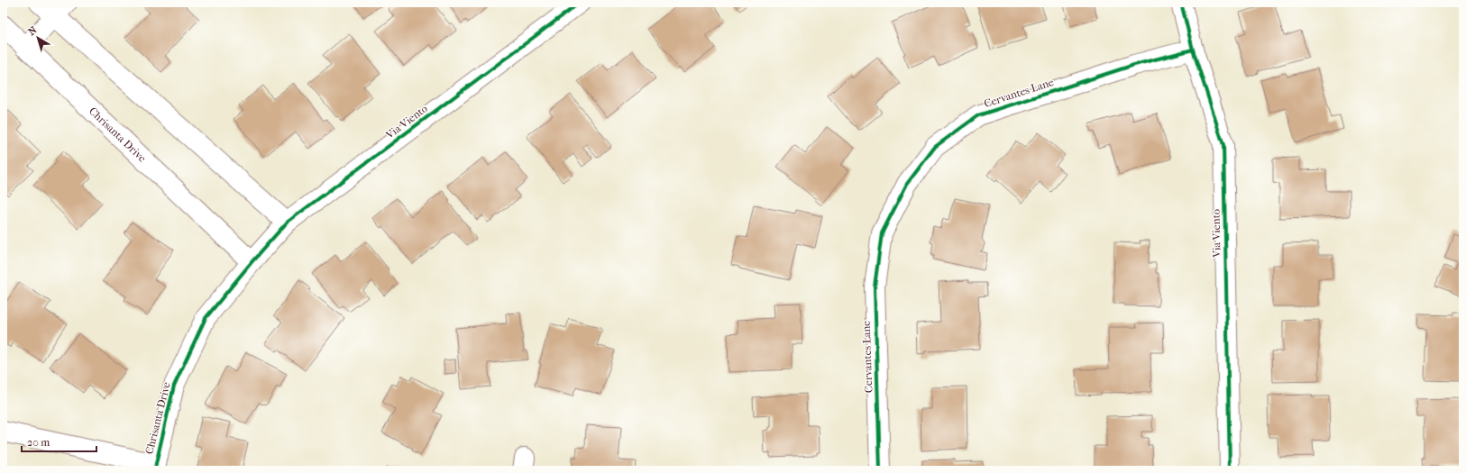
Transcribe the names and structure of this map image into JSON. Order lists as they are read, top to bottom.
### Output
{
  "streets": {
    "street": ["Cervantes Lane", "Via Viento", "Chrisanta Drive"]
  },
  "crossings": [
    ["Cervantes Lane", "Via Viento"],
    ["Via Viento", "Chrisanta Drive"]
  ],
  "scale_bar": "20 m",
  "north": "top left"
}
